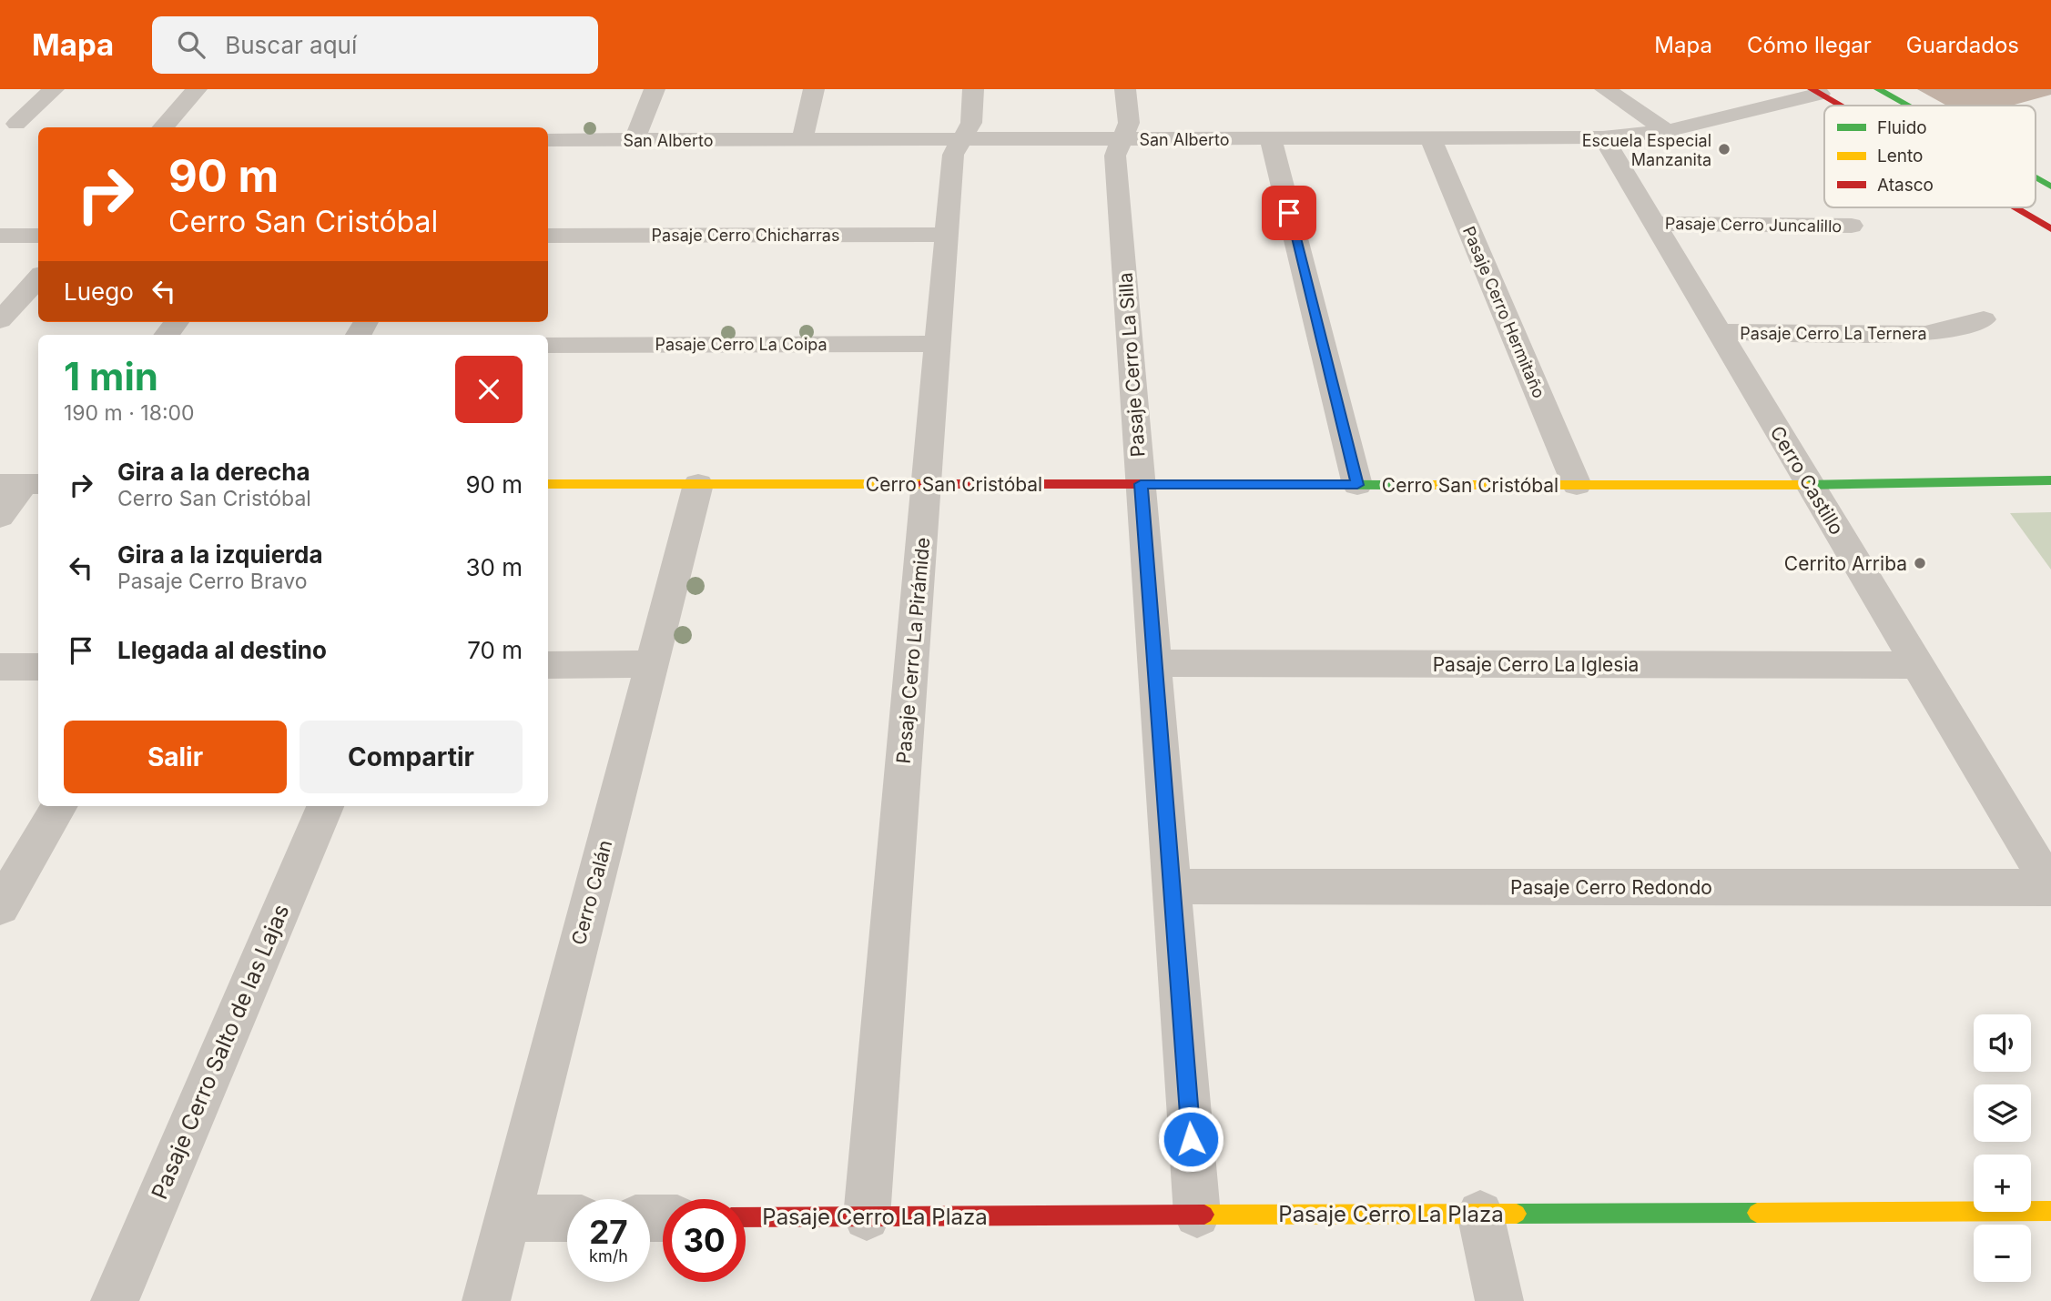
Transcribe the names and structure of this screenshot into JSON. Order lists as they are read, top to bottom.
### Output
{
  "streets": {
    "street": [
      "San Alberto",
      "Pasaje Cerro Juncalillo",
      "Pasaje Cerro Chicharras",
      "Pasaje Cerro Hermitaño",
      "Pasaje Cerro La Ternera",
      "Pasaje Cerro La Coipa",
      "Pasaje Cerro La Silla",
      "Cerro Castillo",
      "Cerro San Cristóbal",
      "Pasaje Cerro La Pirámide",
      "Pasaje Cerro La Iglesia",
      "Pasaje Cerro Redondo",
      "Cerro Calán",
      "Pasaje Cerro Salto de las Lajas",
      "Pasaje Cerro La Plaza"
    ]
  },
  "crossings": [
    ["San Alberto", "Pasaje Cerro Hermitaño"],
    ["San Alberto", "Pasaje Cerro La Silla"],
    ["San Alberto", "Cerro Castillo"],
    ["San Alberto", "Pasaje Cerro La Pirámide"],
    ["Pasaje Cerro Juncalillo", "Cerro Castillo"],
    ["Pasaje Cerro Chicharras", "Pasaje Cerro La Pirámide"],
    ["Pasaje Cerro Hermitaño", "Cerro San Cristóbal"],
    ["Pasaje Cerro La Ternera", "Cerro Castillo"],
    ["Pasaje Cerro La Coipa", "Pasaje Cerro La Pirámide"],
    ["Pasaje Cerro La Silla", "Cerro San Cristóbal"],
    ["Pasaje Cerro La Silla", "Pasaje Cerro La Iglesia"],
    ["Pasaje Cerro La Silla", "Pasaje Cerro Redondo"],
    ["Pasaje Cerro La Silla", "Pasaje Cerro La Plaza"],
    ["Cerro Castillo", "Cerro San Cristóbal"],
    ["Cerro Castillo", "Pasaje Cerro La Iglesia"],
    ["Cerro Castillo", "Pasaje Cerro Redondo"],
    ["Cerro San Cristóbal", "Pasaje Cerro La Pirámide"],
    ["Cerro San Cristóbal", "Cerro Calán"],
    ["Pasaje Cerro La Pirámide", "Pasaje Cerro La Plaza"]
  ],
  "places": ["Escuela Especial Manzanita", "Cerrito Arriba"],
  "legend": ["Fluido", "Lento", "Atasco"],
  "page": {
    "header": "Mapa",
    "search": "Buscar aquí",
    "nav": ["Mapa", "Cómo llegar", "Guardados"],
    "turn": ["90 m", "Cerro San Cristóbal"],
    "then": "Luego",
    "heading": ["1 min", "190 m · 18:00"],
    "list": [
      {
        "name": "Gira a la derecha",
        "note": "Cerro San Cristóbal",
        "value": "90 m"
      },
      {
        "name": "Gira a la izquierda",
        "note": "Pasaje Cerro Bravo",
        "value": "30 m"
      },
      {
        "name": "Llegada al destino",
        "value": "70 m"
      }
    ],
    "buttons": ["Salir", "Compartir"],
    "map_buttons": ["+", "−"],
    "speed": "27 km/h",
    "limit": "30"
  }
}
